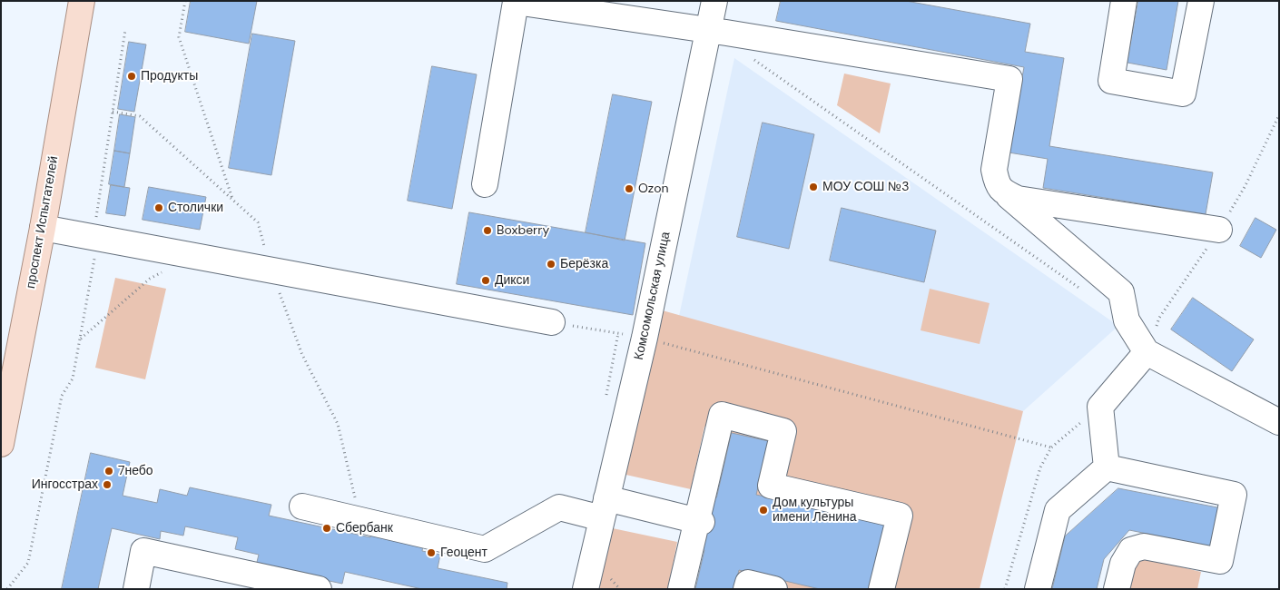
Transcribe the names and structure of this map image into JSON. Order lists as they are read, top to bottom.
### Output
{
  "streets": {
    "main road": ["проспект Испытателей"],
    "street": ["Комсомольская улица"]
  },
  "places": [
    "Продукты",
    "МОУ СОШ №3",
    "Ozon",
    "Столички",
    "Boxberry",
    "Берёзка",
    "Дикси",
    "7небо",
    "Ингосстрах",
    "Дом культуры имени Ленина",
    "Сбербанк",
    "Геоцент"
  ]
}
